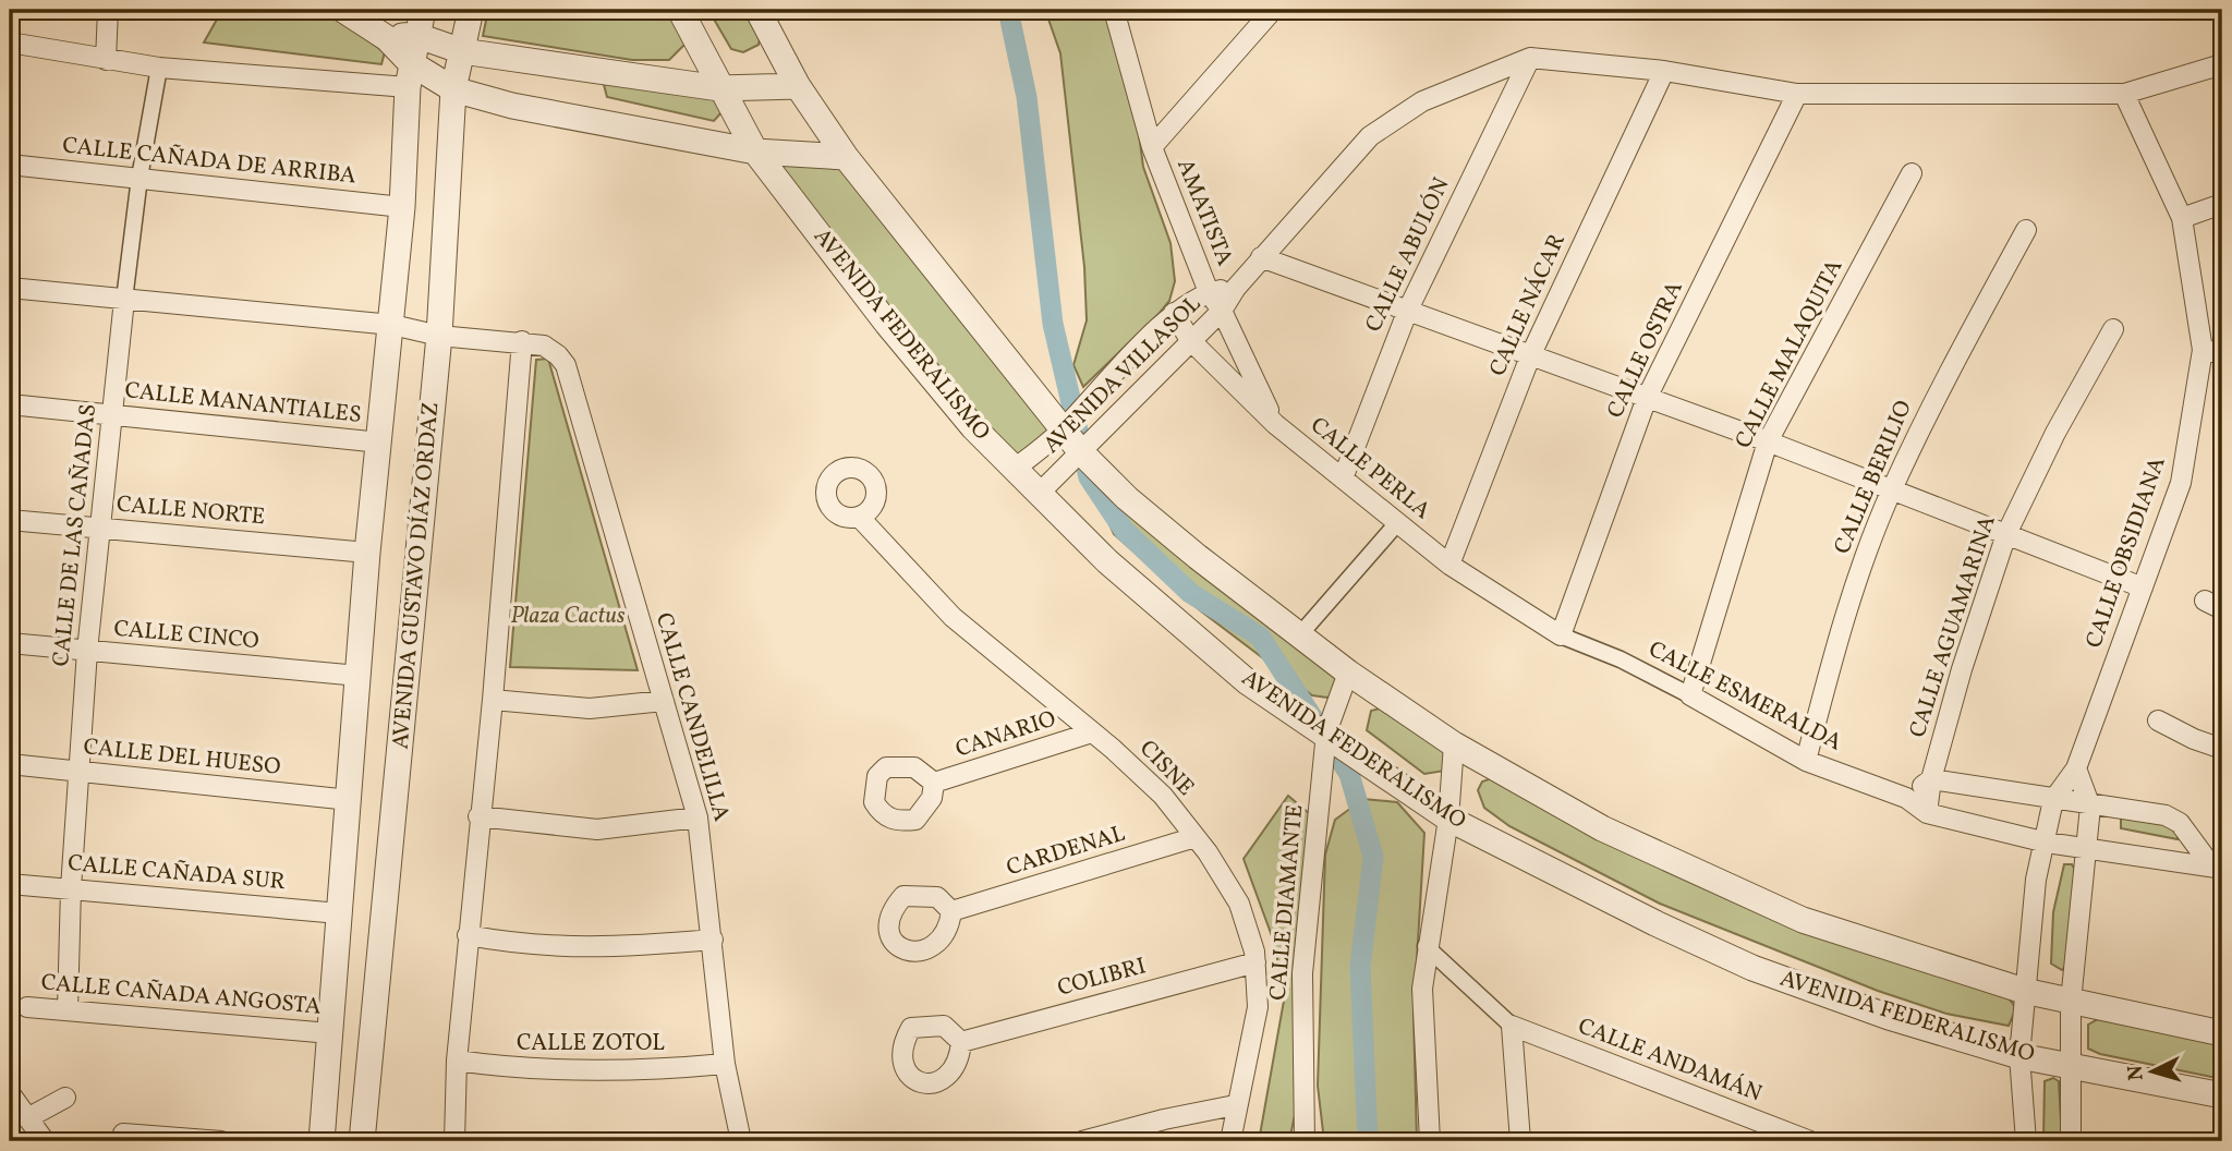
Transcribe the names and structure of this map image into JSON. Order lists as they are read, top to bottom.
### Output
{
  "streets": {
    "street": [
      "CALLE CAÑADA DE ARRIBA",
      "AMATISTA",
      "CALLE ABULÓN",
      "CALLE NÁCAR",
      "AVENIDA FEDERALISMO",
      "CALLE OSTRA",
      "CALLE MALAQUITA",
      "AVENIDA VILLASOL",
      "CALLE MANANTIALES",
      "CALLE PERLA",
      "CALLE BERILIO",
      "CALLE NORTE",
      "CALLE DE LAS CAÑADAS",
      "CALLE OBSIDIANA",
      "AVENIDA GUSTAVO DÍAZ ORDAZ",
      "CALLE AGUAMARINA",
      "CALLE CINCO",
      "CALLE ESMERALDA",
      "CALLE CANDELILLA",
      "CANARIO",
      "CALLE DEL HUESO",
      "CISNE",
      "CARDENAL",
      "CALLE CAÑADA SUR",
      "CALLE DIAMANTE",
      "COLIBRI",
      "CALLE CAÑADA ANGOSTA",
      "CALLE ZOTOL",
      "CALLE ANDAMÁN"
    ]
  },
  "crossings": [
    ["CALLE CAÑADA DE ARRIBA", "CALLE DE LAS CAÑADAS"],
    ["CALLE CAÑADA DE ARRIBA", "AVENIDA GUSTAVO DÍAZ ORDAZ"],
    ["AMATISTA", "AVENIDA VILLASOL"],
    ["AMATISTA", "CALLE PERLA"],
    ["CALLE ABULÓN", "AVENIDA VILLASOL"],
    ["CALLE ABULÓN", "CALLE PERLA"],
    ["CALLE NÁCAR", "AVENIDA VILLASOL"],
    ["CALLE NÁCAR", "CALLE PERLA"],
    ["AVENIDA FEDERALISMO", "AVENIDA VILLASOL"],
    ["AVENIDA FEDERALISMO", "CALLE OBSIDIANA"],
    ["AVENIDA FEDERALISMO", "CALLE DIAMANTE"],
    ["CALLE OSTRA", "AVENIDA VILLASOL"],
    ["CALLE OSTRA", "CALLE PERLA"],
    ["CALLE OSTRA", "CALLE ESMERALDA"],
    ["CALLE MALAQUITA", "CALLE ESMERALDA"],
    ["AVENIDA VILLASOL", "CALLE PERLA"],
    ["CALLE MANANTIALES", "CALLE DE LAS CAÑADAS"],
    ["CALLE MANANTIALES", "AVENIDA GUSTAVO DÍAZ ORDAZ"],
    ["CALLE PERLA", "CALLE ESMERALDA"],
    ["CALLE BERILIO", "CALLE ESMERALDA"],
    ["CALLE NORTE", "CALLE DE LAS CAÑADAS"],
    ["CALLE NORTE", "AVENIDA GUSTAVO DÍAZ ORDAZ"],
    ["CALLE DE LAS CAÑADAS", "CALLE CINCO"],
    ["CALLE DE LAS CAÑADAS", "CALLE CANDELILLA"],
    ["CALLE DE LAS CAÑADAS", "CALLE DEL HUESO"],
    ["CALLE DE LAS CAÑADAS", "CALLE CAÑADA SUR"],
    ["CALLE DE LAS CAÑADAS", "CALLE CAÑADA ANGOSTA"],
    ["CALLE OBSIDIANA", "CALLE ESMERALDA"],
    ["AVENIDA GUSTAVO DÍAZ ORDAZ", "CALLE CINCO"],
    ["AVENIDA GUSTAVO DÍAZ ORDAZ", "CALLE CANDELILLA"],
    ["AVENIDA GUSTAVO DÍAZ ORDAZ", "CALLE DEL HUESO"],
    ["AVENIDA GUSTAVO DÍAZ ORDAZ", "CALLE CAÑADA SUR"],
    ["AVENIDA GUSTAVO DÍAZ ORDAZ", "CALLE CAÑADA ANGOSTA"],
    ["CALLE AGUAMARINA", "CALLE ESMERALDA"],
    ["CALLE CANDELILLA", "CALLE ZOTOL"],
    ["CANARIO", "CISNE"],
    ["CISNE", "CARDENAL"],
    ["CISNE", "COLIBRI"]
  ],
  "parks": ["Plaza Cactus"],
  "north": "left"
}
